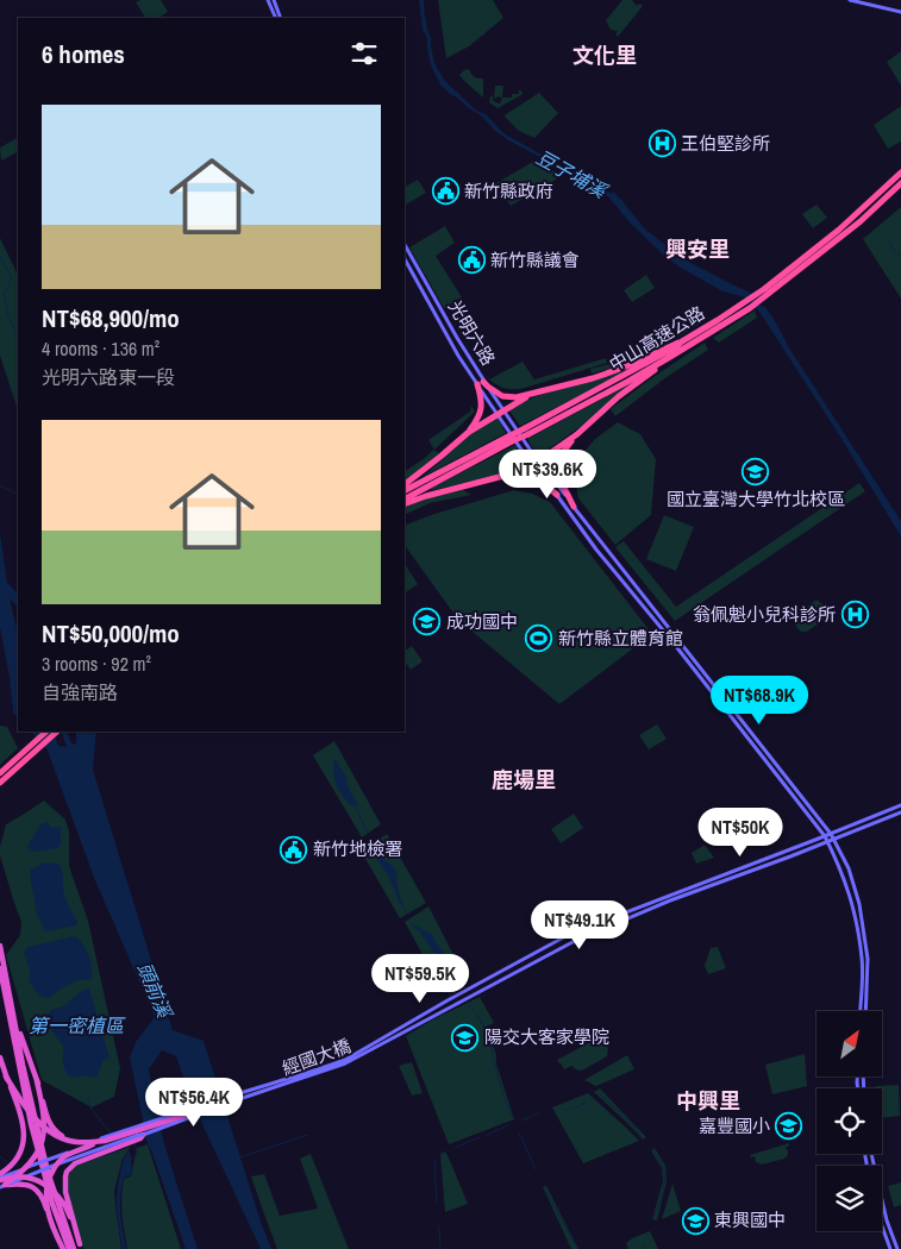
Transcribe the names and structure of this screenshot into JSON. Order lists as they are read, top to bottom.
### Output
{
  "streets": {
    "highway": ["中山高速公路"],
    "main road": ["光明六路", "經國大橋"]
  },
  "crossings": [
    ["光明六路", "中山高速公路"]
  ],
  "districts": [
    "文化里",
    "興安里",
    "鹿場里",
    "中興里"
  ],
  "water": ["豆子埔溪", "頭前溪", "第一密植區"],
  "places": {
    "hospital": ["王伯堅診所", "翁佩魁小兒科診所"],
    "public building": ["新竹縣政府", "新竹縣議會", "新竹地檢署"],
    "school or university": [
      "國立臺灣大學竹北校區",
      "成功國中",
      "陽交大客家學院",
      "嘉豐國小",
      "東興國中"
    ],
    "sports": ["新竹縣立體育館"]
  },
  "north": "top right",
  "page": {
    "heading": "6 homes",
    "list": [
      {
        "name": "NT$68,900/mo",
        "note": "4 rooms · 136 m² · 光明六路東一段"
      },
      {
        "name": "NT$50,000/mo",
        "note": "3 rooms · 92 m² · 自強南路"
      }
    ],
    "price": [
      "NT$39.6K",
      "NT$68.9K",
      "NT$50K",
      "NT$49.1K",
      "NT$59.5K",
      "NT$56.4K"
    ]
  }
}
